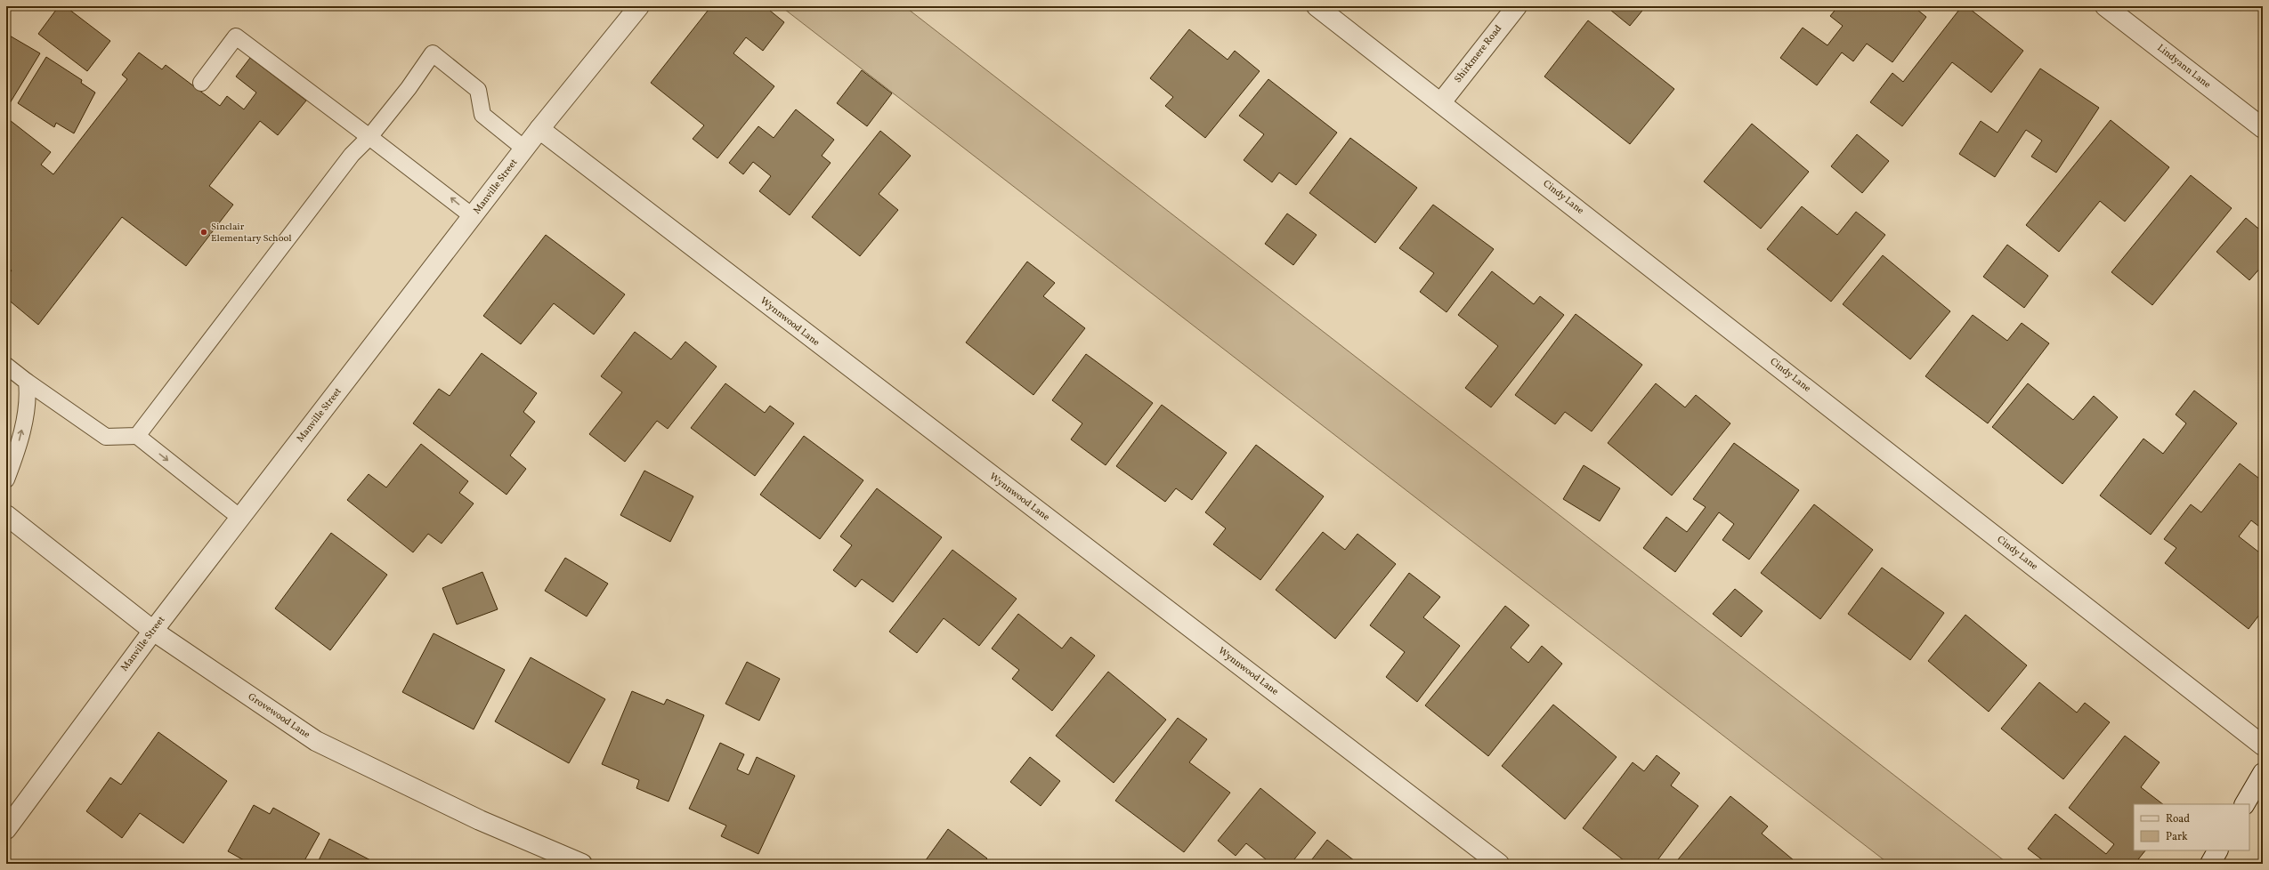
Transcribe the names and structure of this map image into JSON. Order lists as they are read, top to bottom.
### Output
{
  "streets": {
    "street": [
      "Shirkmere Road",
      "Lindyann Lane",
      "Manville Street",
      "Cindy Lane",
      "Wynnwood Lane",
      "Grovewood Lane"
    ]
  },
  "crossings": [
    ["Shirkmere Road", "Cindy Lane"],
    ["Manville Street", "Wynnwood Lane"],
    ["Manville Street", "Grovewood Lane"]
  ],
  "places": ["Sinclair Elementary School"],
  "legend": ["Road", "Park"]
}
